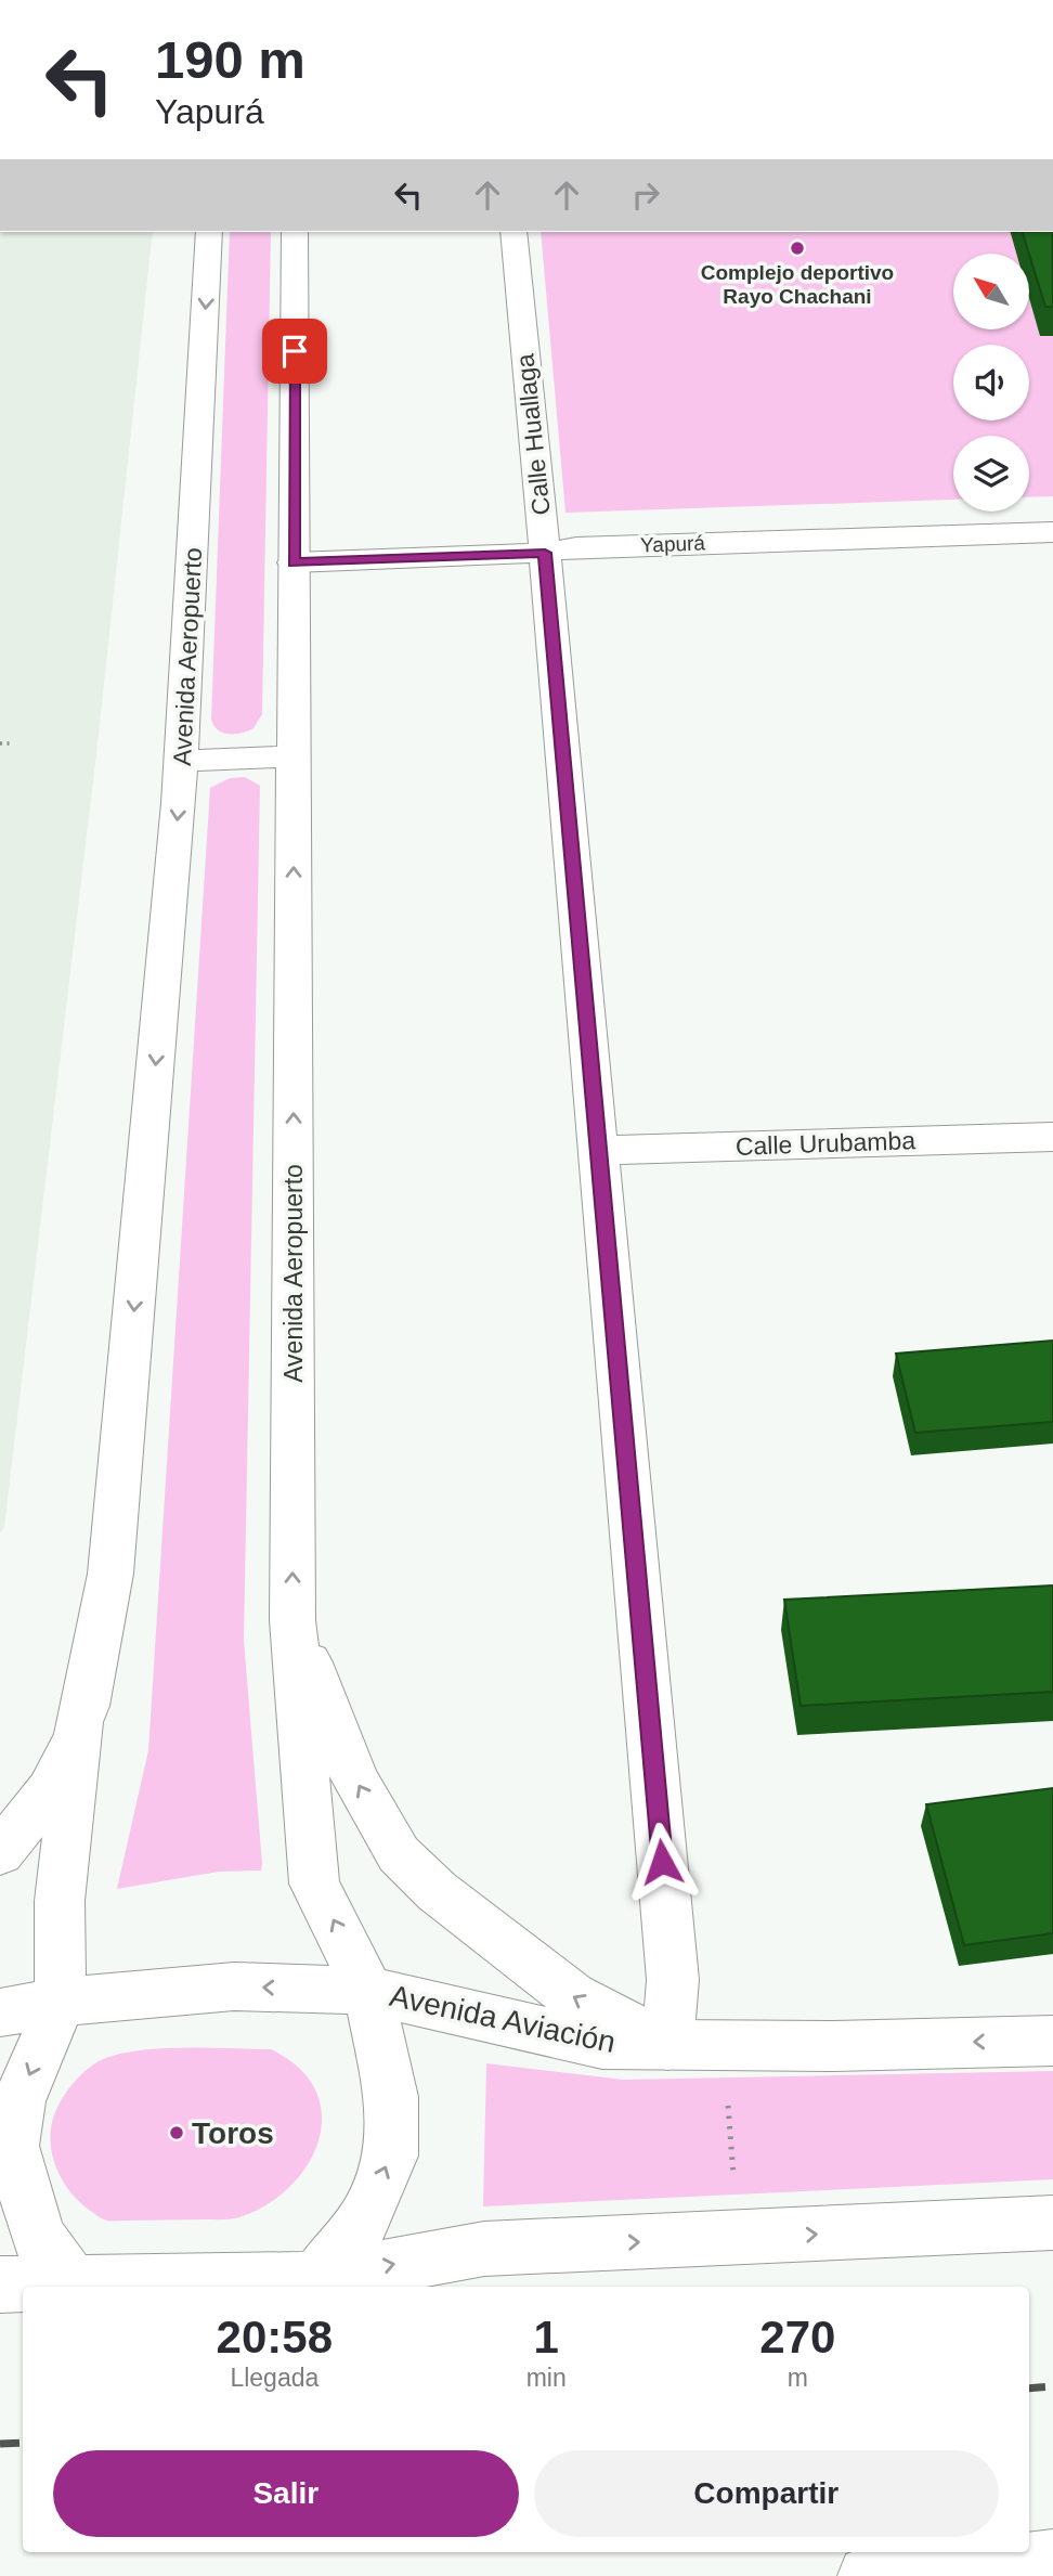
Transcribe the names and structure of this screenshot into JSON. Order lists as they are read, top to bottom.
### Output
{
  "streets": {
    "main road": [
      "Calle Huallaga",
      "Yapurá",
      "Avenida Aeropuerto",
      "Calle Urubamba",
      "Avenida Aviación"
    ]
  },
  "crossings": [
    ["Calle Huallaga", "Yapurá"],
    ["Calle Huallaga", "Calle Urubamba"],
    ["Calle Huallaga", "Avenida Aviación"],
    ["Yapurá", "Avenida Aeropuerto"],
    ["Avenida Aeropuerto", "Avenida Aviación"]
  ],
  "places": ["Complejo deportivo Rayo Chachani", "Toros"],
  "north": "top left",
  "page": {
    "turn": ["190 m", "Yapurá"],
    "eta": [
      "20:58",
      "Llegada",
      "1",
      "min",
      "270",
      "m"
    ],
    "buttons": ["Salir", "Compartir"]
  }
}
